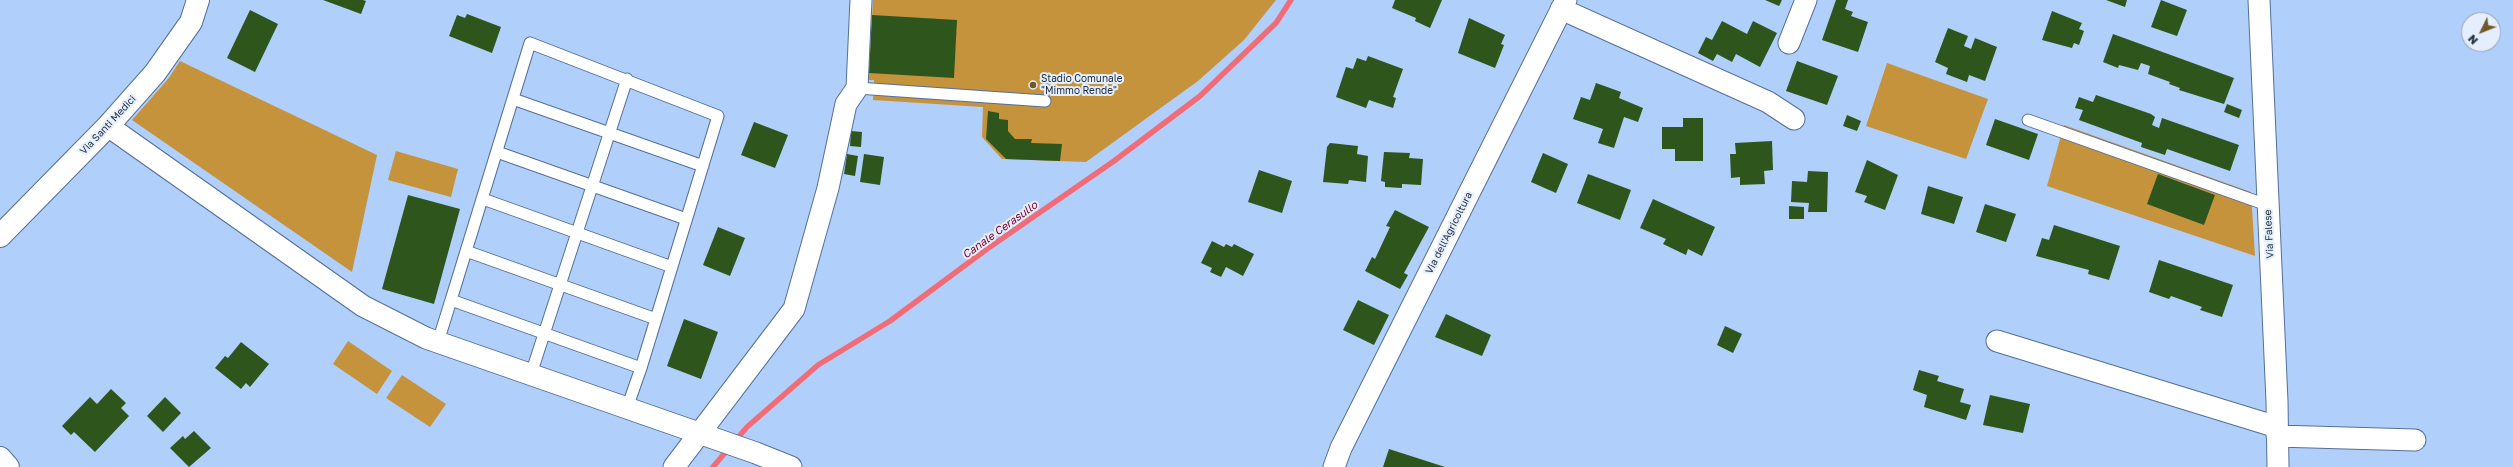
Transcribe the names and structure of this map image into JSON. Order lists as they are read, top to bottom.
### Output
{
  "streets": {
    "street": ["Via Santi Medici", "Via dell'Agricoltura", "Via Falese"]
  },
  "water": ["Canale Cerasullo"],
  "places": ["Stadio Comunale \"Mimmo Rende\""],
  "north": "bottom left"
}
